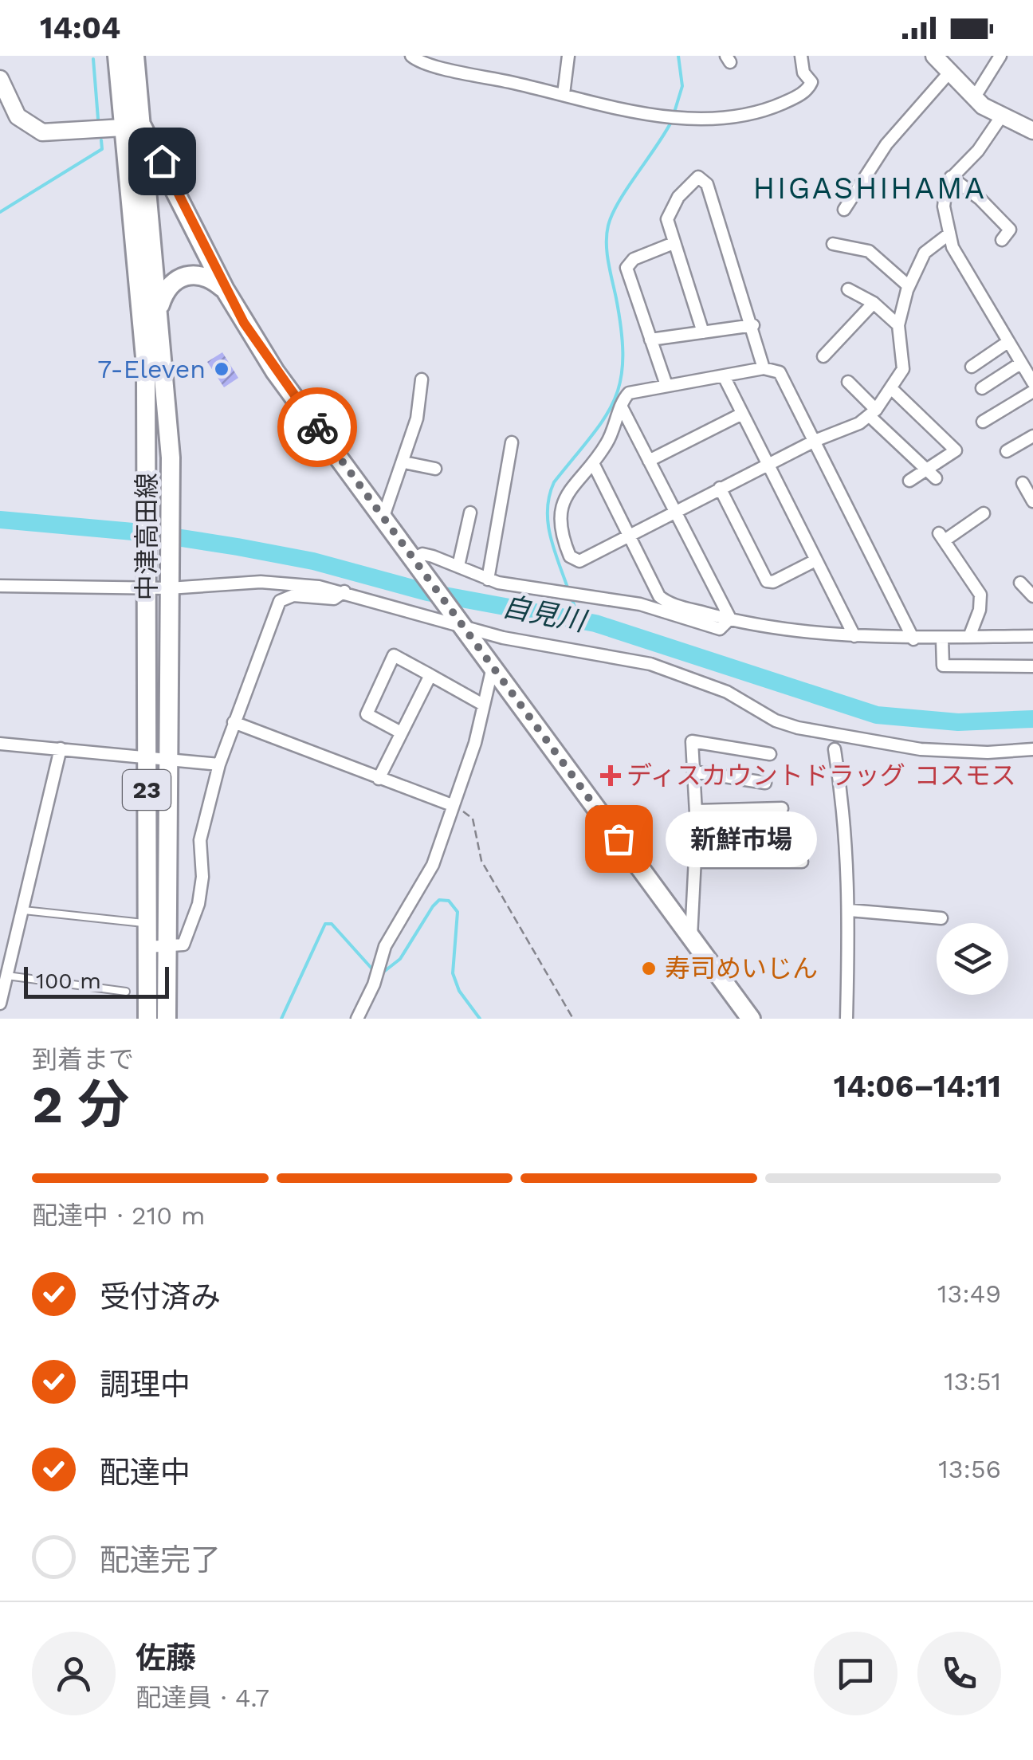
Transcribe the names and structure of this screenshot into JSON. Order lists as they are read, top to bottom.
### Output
{
  "streets": {
    "main road": ["中津高田線", "23"]
  },
  "districts": ["HIGASHIHAMA"],
  "water": ["自見川"],
  "places": {
    "other": ["7-Eleven", "新鮮市場", "寿司めいじん"],
    "health": ["ディスカウントドラッグ コスモス"]
  },
  "scale_bar": "100 m",
  "page": {
    "status": "14:04",
    "bubble": "新鮮市場",
    "scale": "100 m",
    "heading": ["2 分", "到着まで", "14:06–14:11"],
    "panel": ["佐藤", "配達員 · 4.7"],
    "bar": "配達中 · 210 m",
    "list": [
      ["受付済み", "13:49"],
      ["調理中", "13:51"],
      ["配達中", "13:56"],
      "配達完了"
    ]
  }
}
